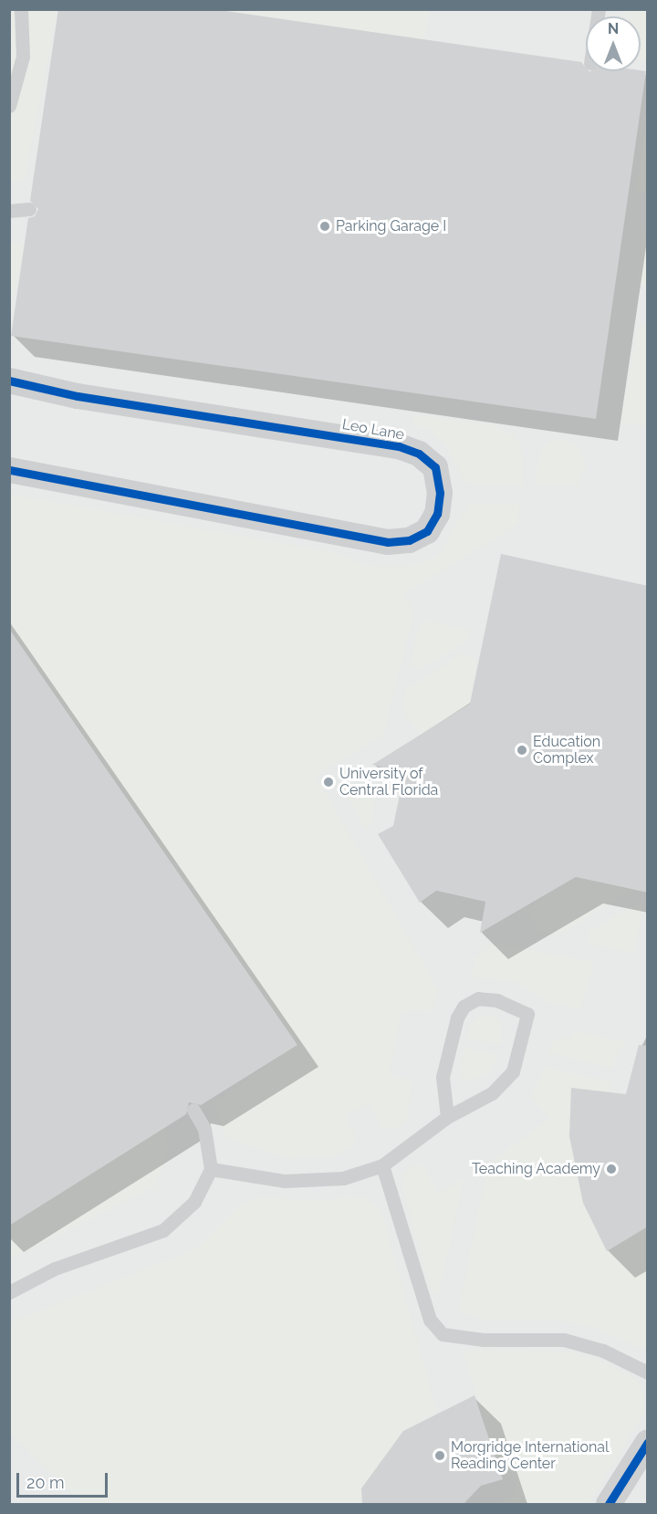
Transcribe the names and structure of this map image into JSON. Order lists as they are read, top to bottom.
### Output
{
  "streets": {
    "street": ["Leo Lane"]
  },
  "places": [
    "Parking Garage I",
    "Education Complex",
    "University of Central Florida",
    "Teaching Academy",
    "Morgridge International Reading Center"
  ],
  "scale_bar": "20 m",
  "north": "top"
}
